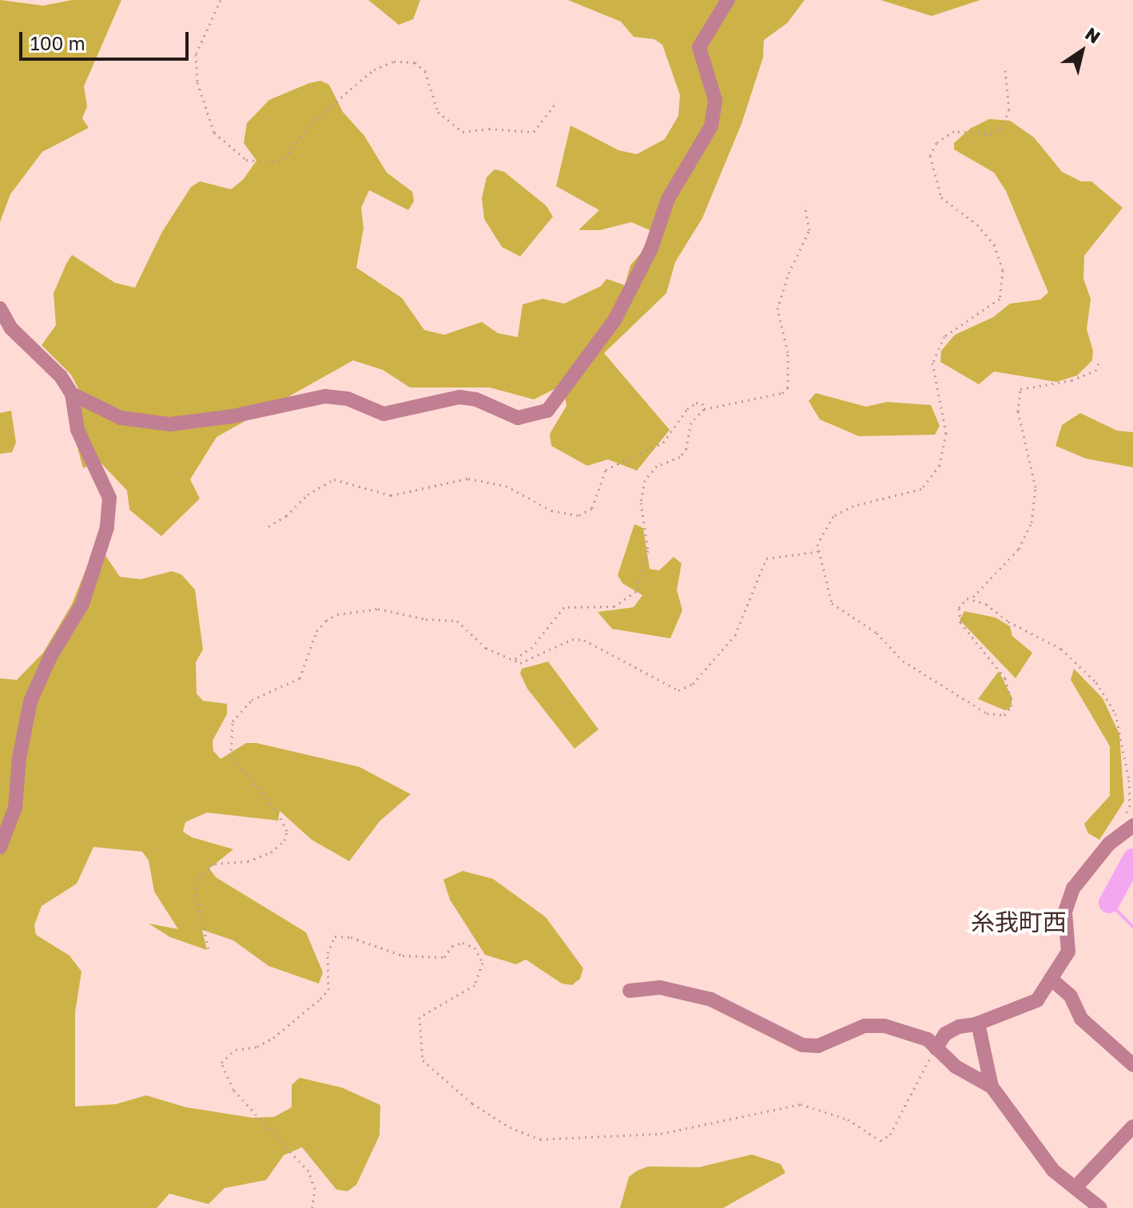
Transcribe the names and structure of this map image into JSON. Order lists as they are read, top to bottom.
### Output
{
  "districts": ["糸我町西"],
  "scale_bar": "100 m",
  "north": "top right"
}
